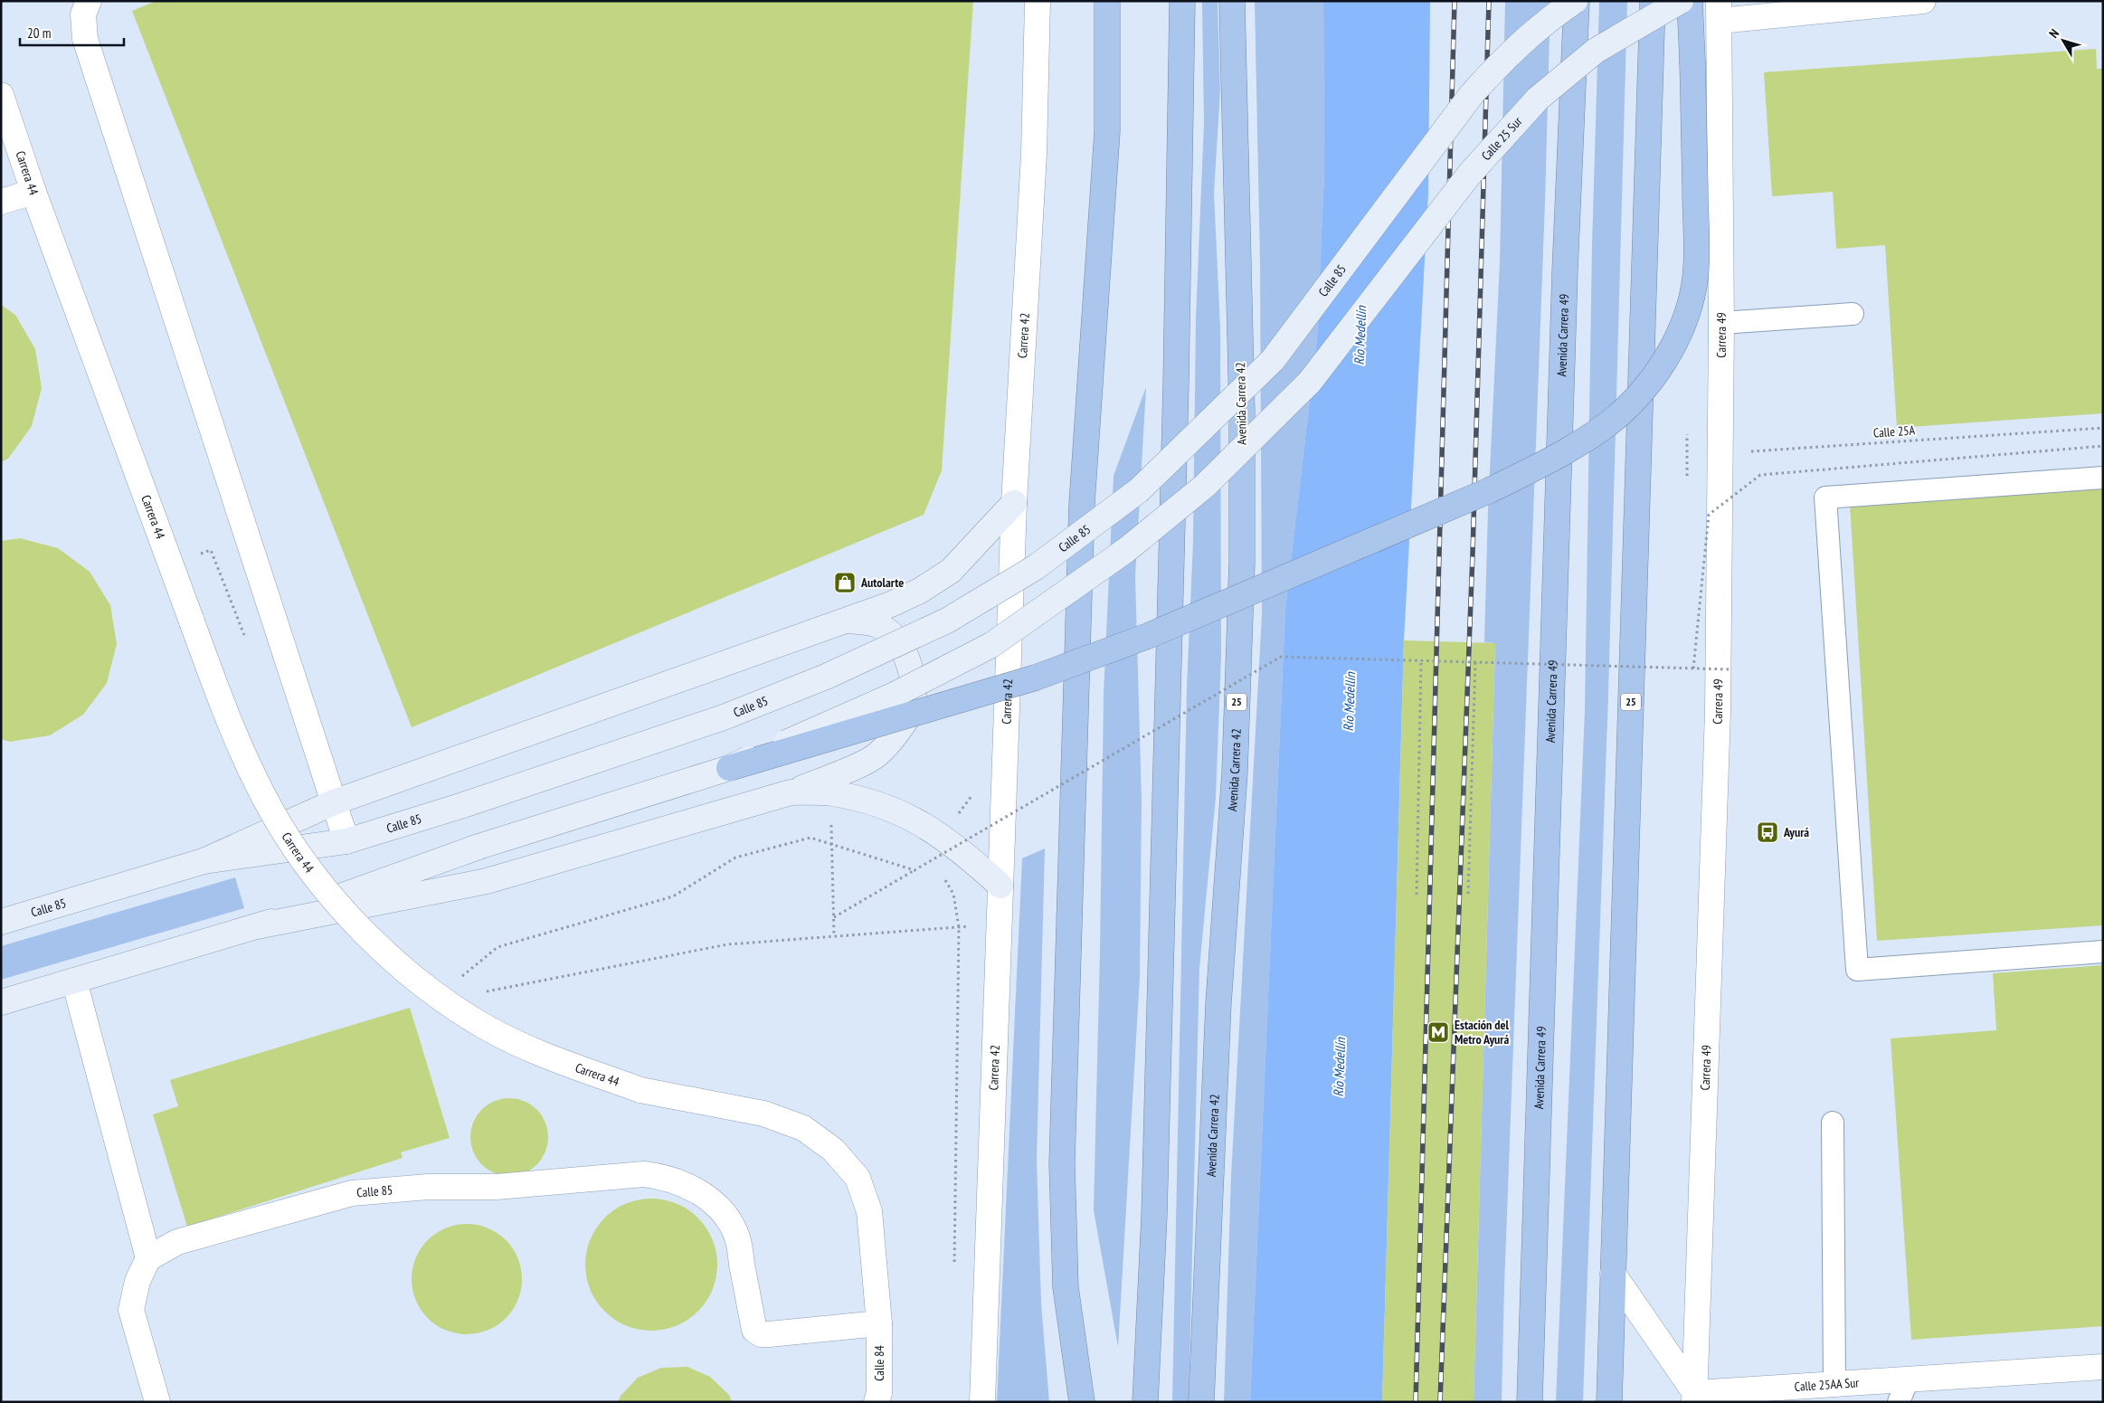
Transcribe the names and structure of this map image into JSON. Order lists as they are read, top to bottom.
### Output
{
  "streets": {
    "highway": ["Avenida Carrera 49", "Avenida Carrera 42", "25"],
    "main road": ["Calle 25 Sur", "Calle 85"],
    "street": [
      "Carrera 44",
      "Carrera 42",
      "Carrera 49",
      "Calle 84",
      "Calle 25AA Sur"
    ],
    "path": ["Calle 25A"]
  },
  "crossings": [
    ["Carrera 44", "Calle 85"],
    ["Carrera 44", "Calle 84"],
    ["Calle 85", "Avenida Carrera 49"],
    ["Calle 85", "Calle 84"],
    ["Carrera 49", "Calle 25A"],
    ["Carrera 49", "Calle 25AA Sur"]
  ],
  "water": ["Río Medellín"],
  "places": {
    "shop": ["Autolarte"],
    "bus stop": ["Ayurá"],
    "metro station": ["Estación del Metro Ayurá"]
  },
  "scale_bar": "20 m",
  "north": "top left"
}
